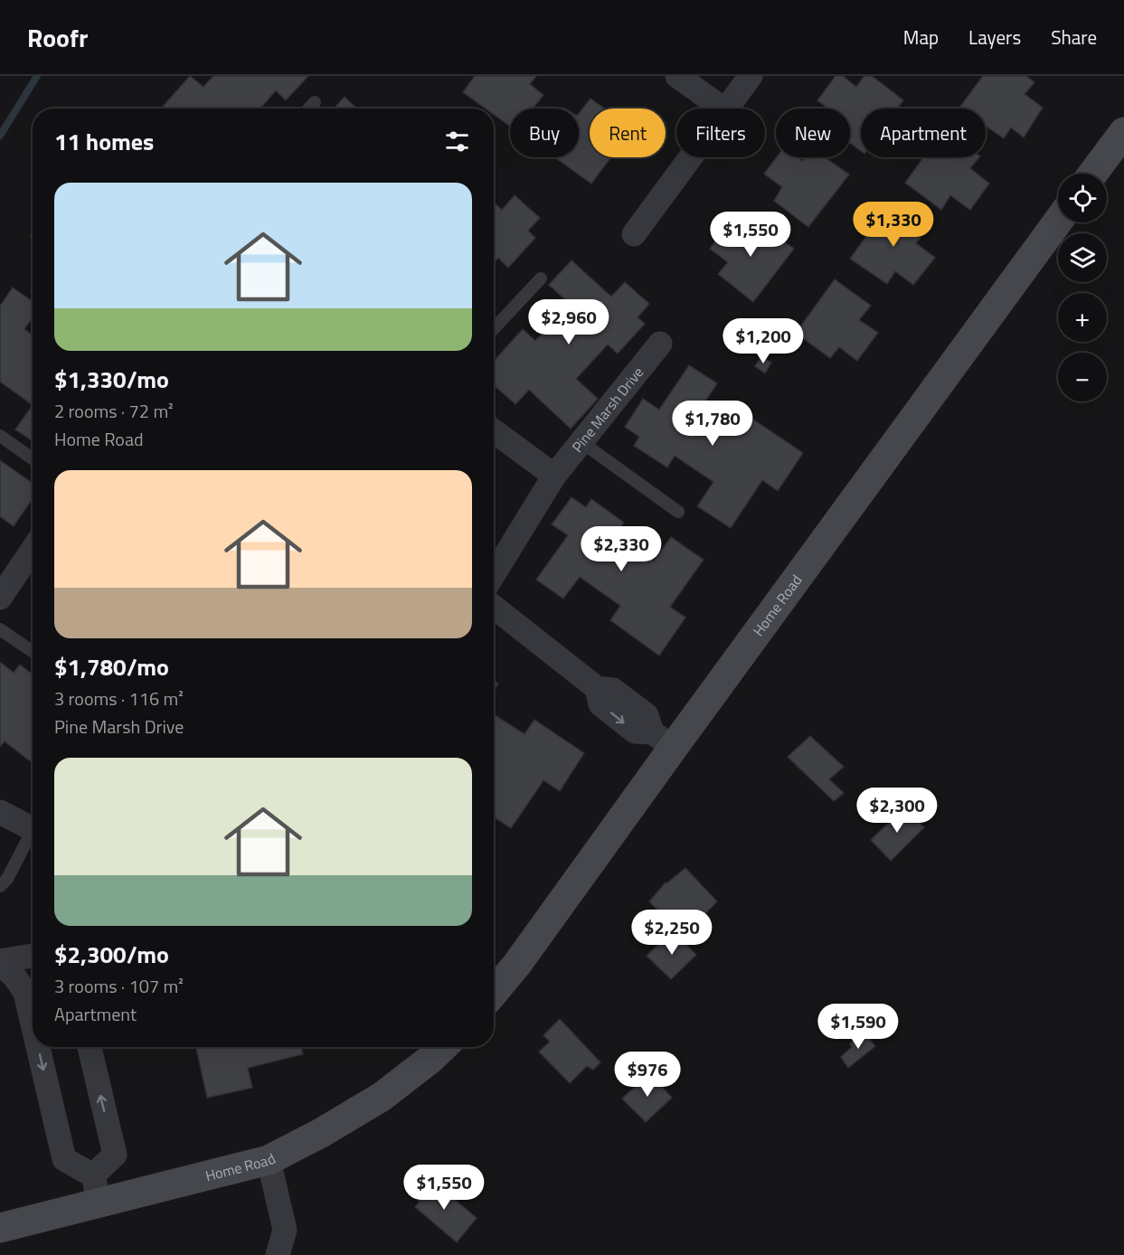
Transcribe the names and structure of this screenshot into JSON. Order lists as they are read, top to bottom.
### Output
{
  "streets": {
    "street": ["Pine Marsh Drive", "Home Road"]
  },
  "page": {
    "header": "Roofr",
    "nav": ["Map", "Layers", "Share"],
    "chip": [
      "Buy",
      "Rent",
      "Filters",
      "New",
      "Apartment"
    ],
    "heading": "11 homes",
    "map_buttons": ["+", "−"],
    "list": [
      {
        "name": "$1,330/mo",
        "note": "2 rooms · 72 m² · Home Road"
      },
      {
        "name": "$1,780/mo",
        "note": "3 rooms · 116 m² · Pine Marsh Drive"
      },
      {
        "name": "$2,300/mo",
        "note": "3 rooms · 107 m² · Apartment"
      }
    ],
    "price": [
      "$1,330",
      "$1,550",
      "$2,960",
      "$1,200",
      "$1,780",
      "$2,330",
      "$2,300",
      "$2,250",
      "$1,590",
      "$976",
      "$1,550"
    ]
  }
}
